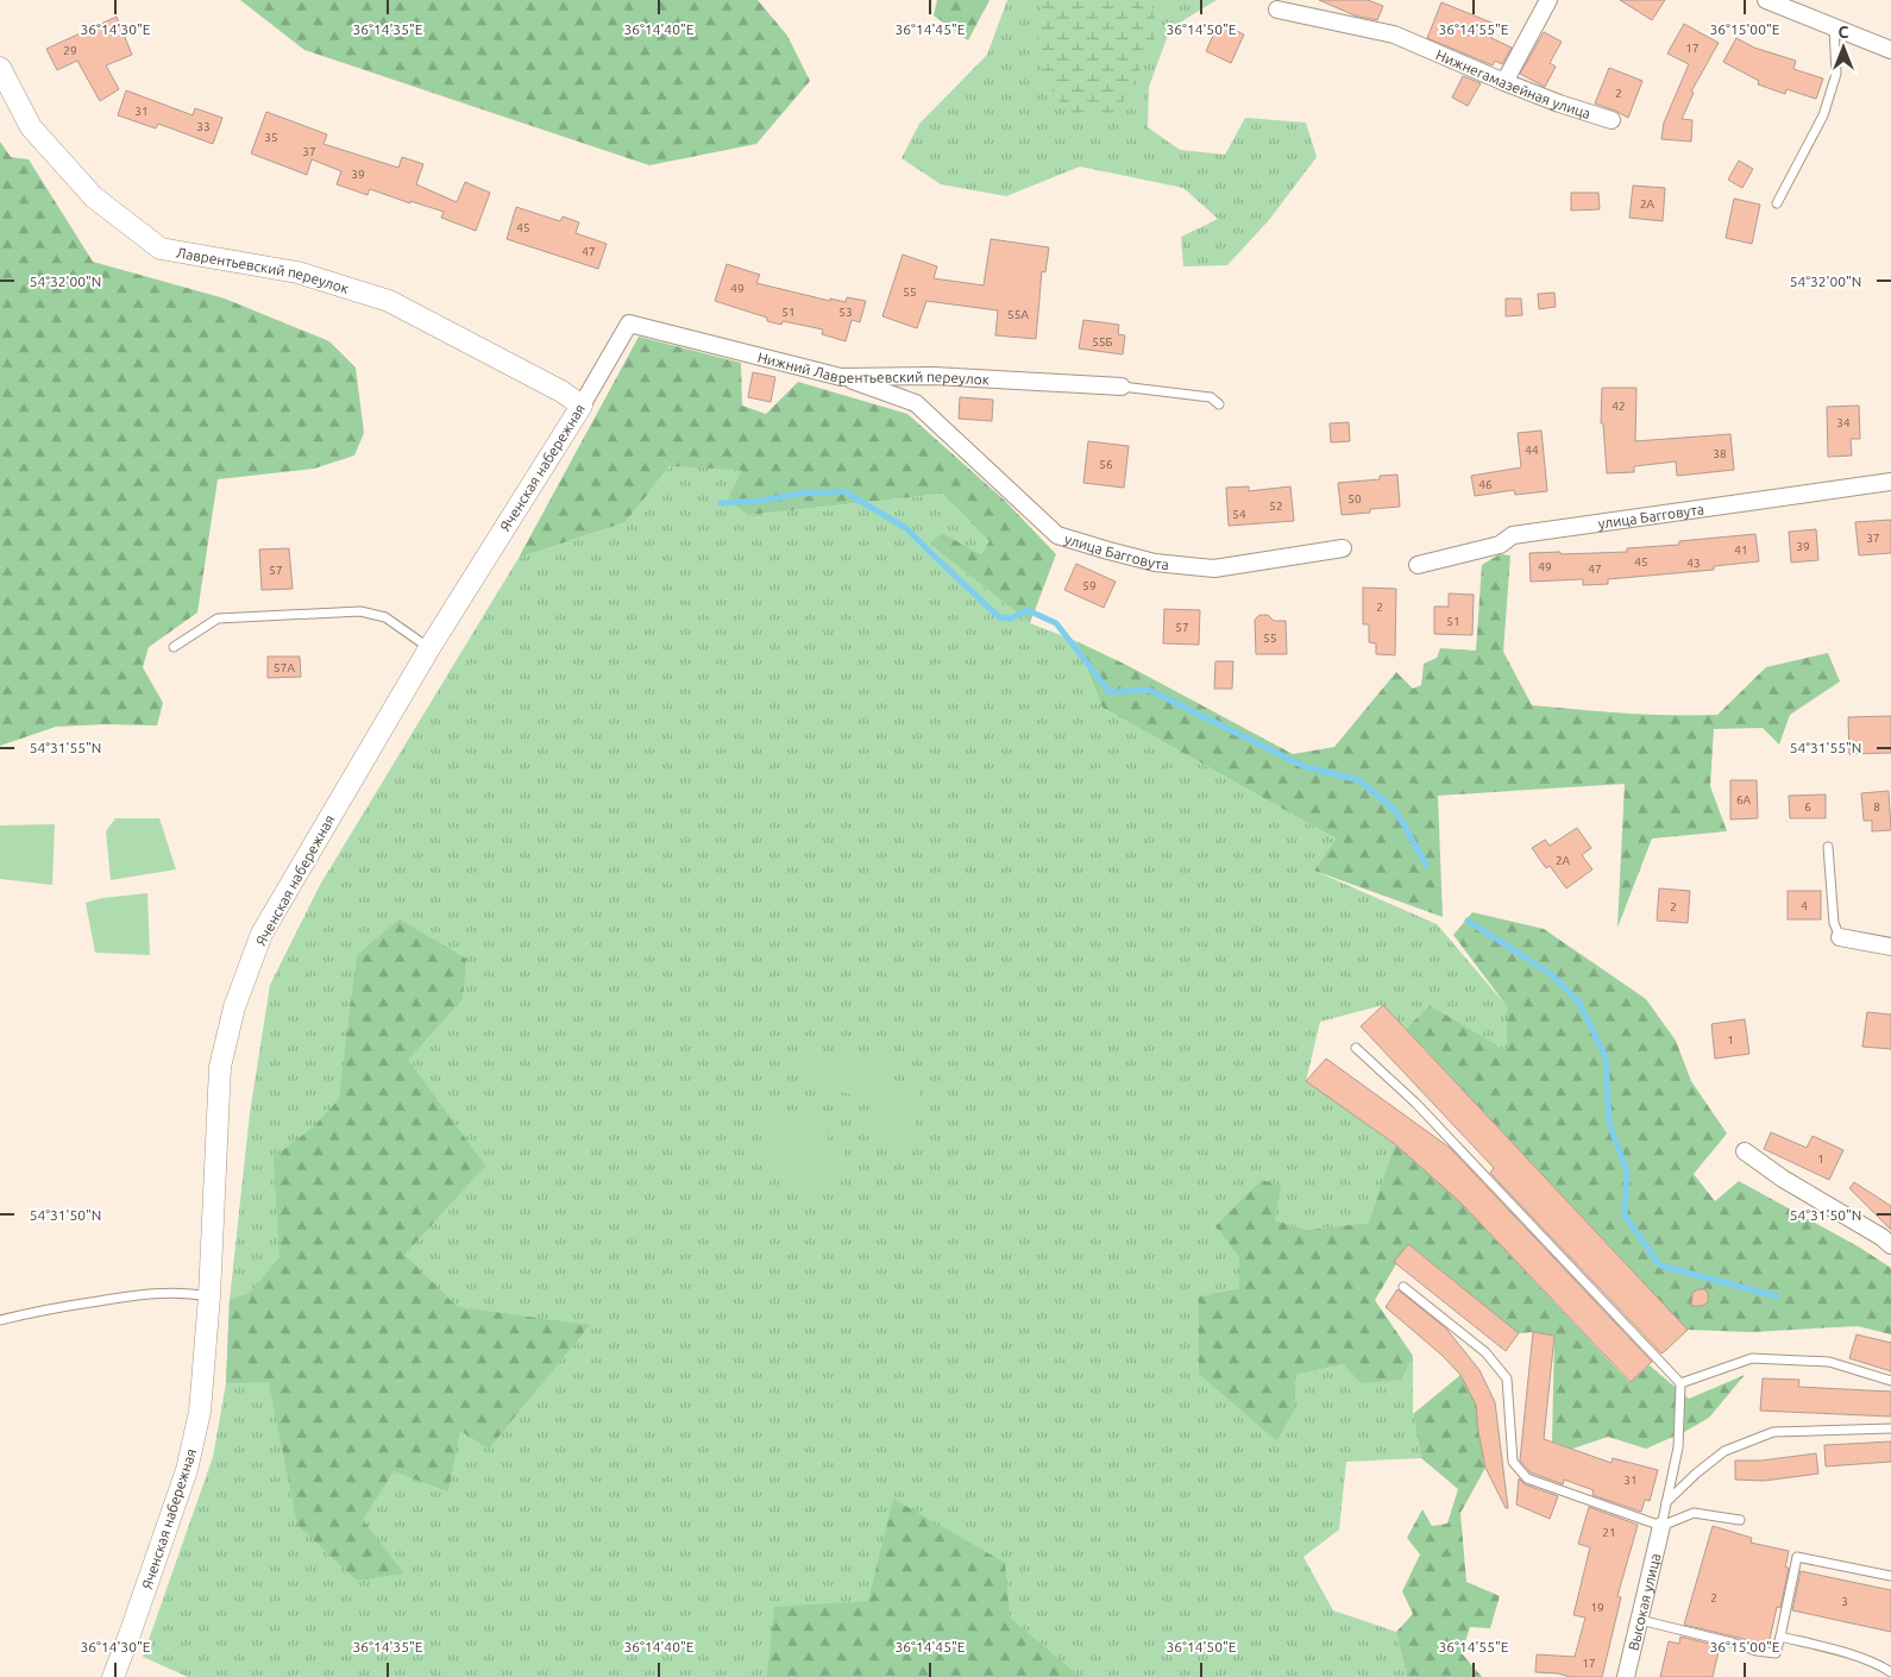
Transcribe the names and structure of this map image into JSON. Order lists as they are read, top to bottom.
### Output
{
  "streets": {
    "street": [
      "Нижнегамазейная улица",
      "Лаврентьевский переулок",
      "Нижний Лаврентьевский переулок",
      "Яченская набережная",
      "улица Багговута",
      "Высокая улица"
    ]
  },
  "crossings": [
    ["Лаврентьевский переулок", "Яченская набережная"],
    ["Нижний Лаврентьевский переулок", "Яченская набережная"],
    ["Нижний Лаврентьевский переулок", "улица Багговута"]
  ],
  "house_numbers": [
    "17",
    "29",
    "2",
    "31",
    "33",
    "35",
    "37",
    "39",
    "2А",
    "45",
    "47",
    "49",
    "55",
    "51",
    "53",
    "55А",
    "55Б",
    "42",
    "34",
    "44",
    "38",
    "56",
    "46",
    "50",
    "52",
    "54",
    "37",
    "39",
    "41",
    "45",
    "43",
    "49",
    "47",
    "57",
    "59",
    "2",
    "51",
    "57",
    "55",
    "57А",
    "6А",
    "6",
    "8",
    "2А",
    "4",
    "2",
    "1",
    "1",
    "31",
    "21",
    "2",
    "3",
    "19",
    "17"
  ],
  "north": "top",
  "coordinates": [
    "36°14'30\"E",
    "36°14'35\"E",
    "36°14'40\"E",
    "36°14'45\"E",
    "36°14'50\"E",
    "36°14'55\"E",
    "36°15'00\"E",
    "54°32'00\"N",
    "54°31'55\"N",
    "54°31'50\"N"
  ]
}
